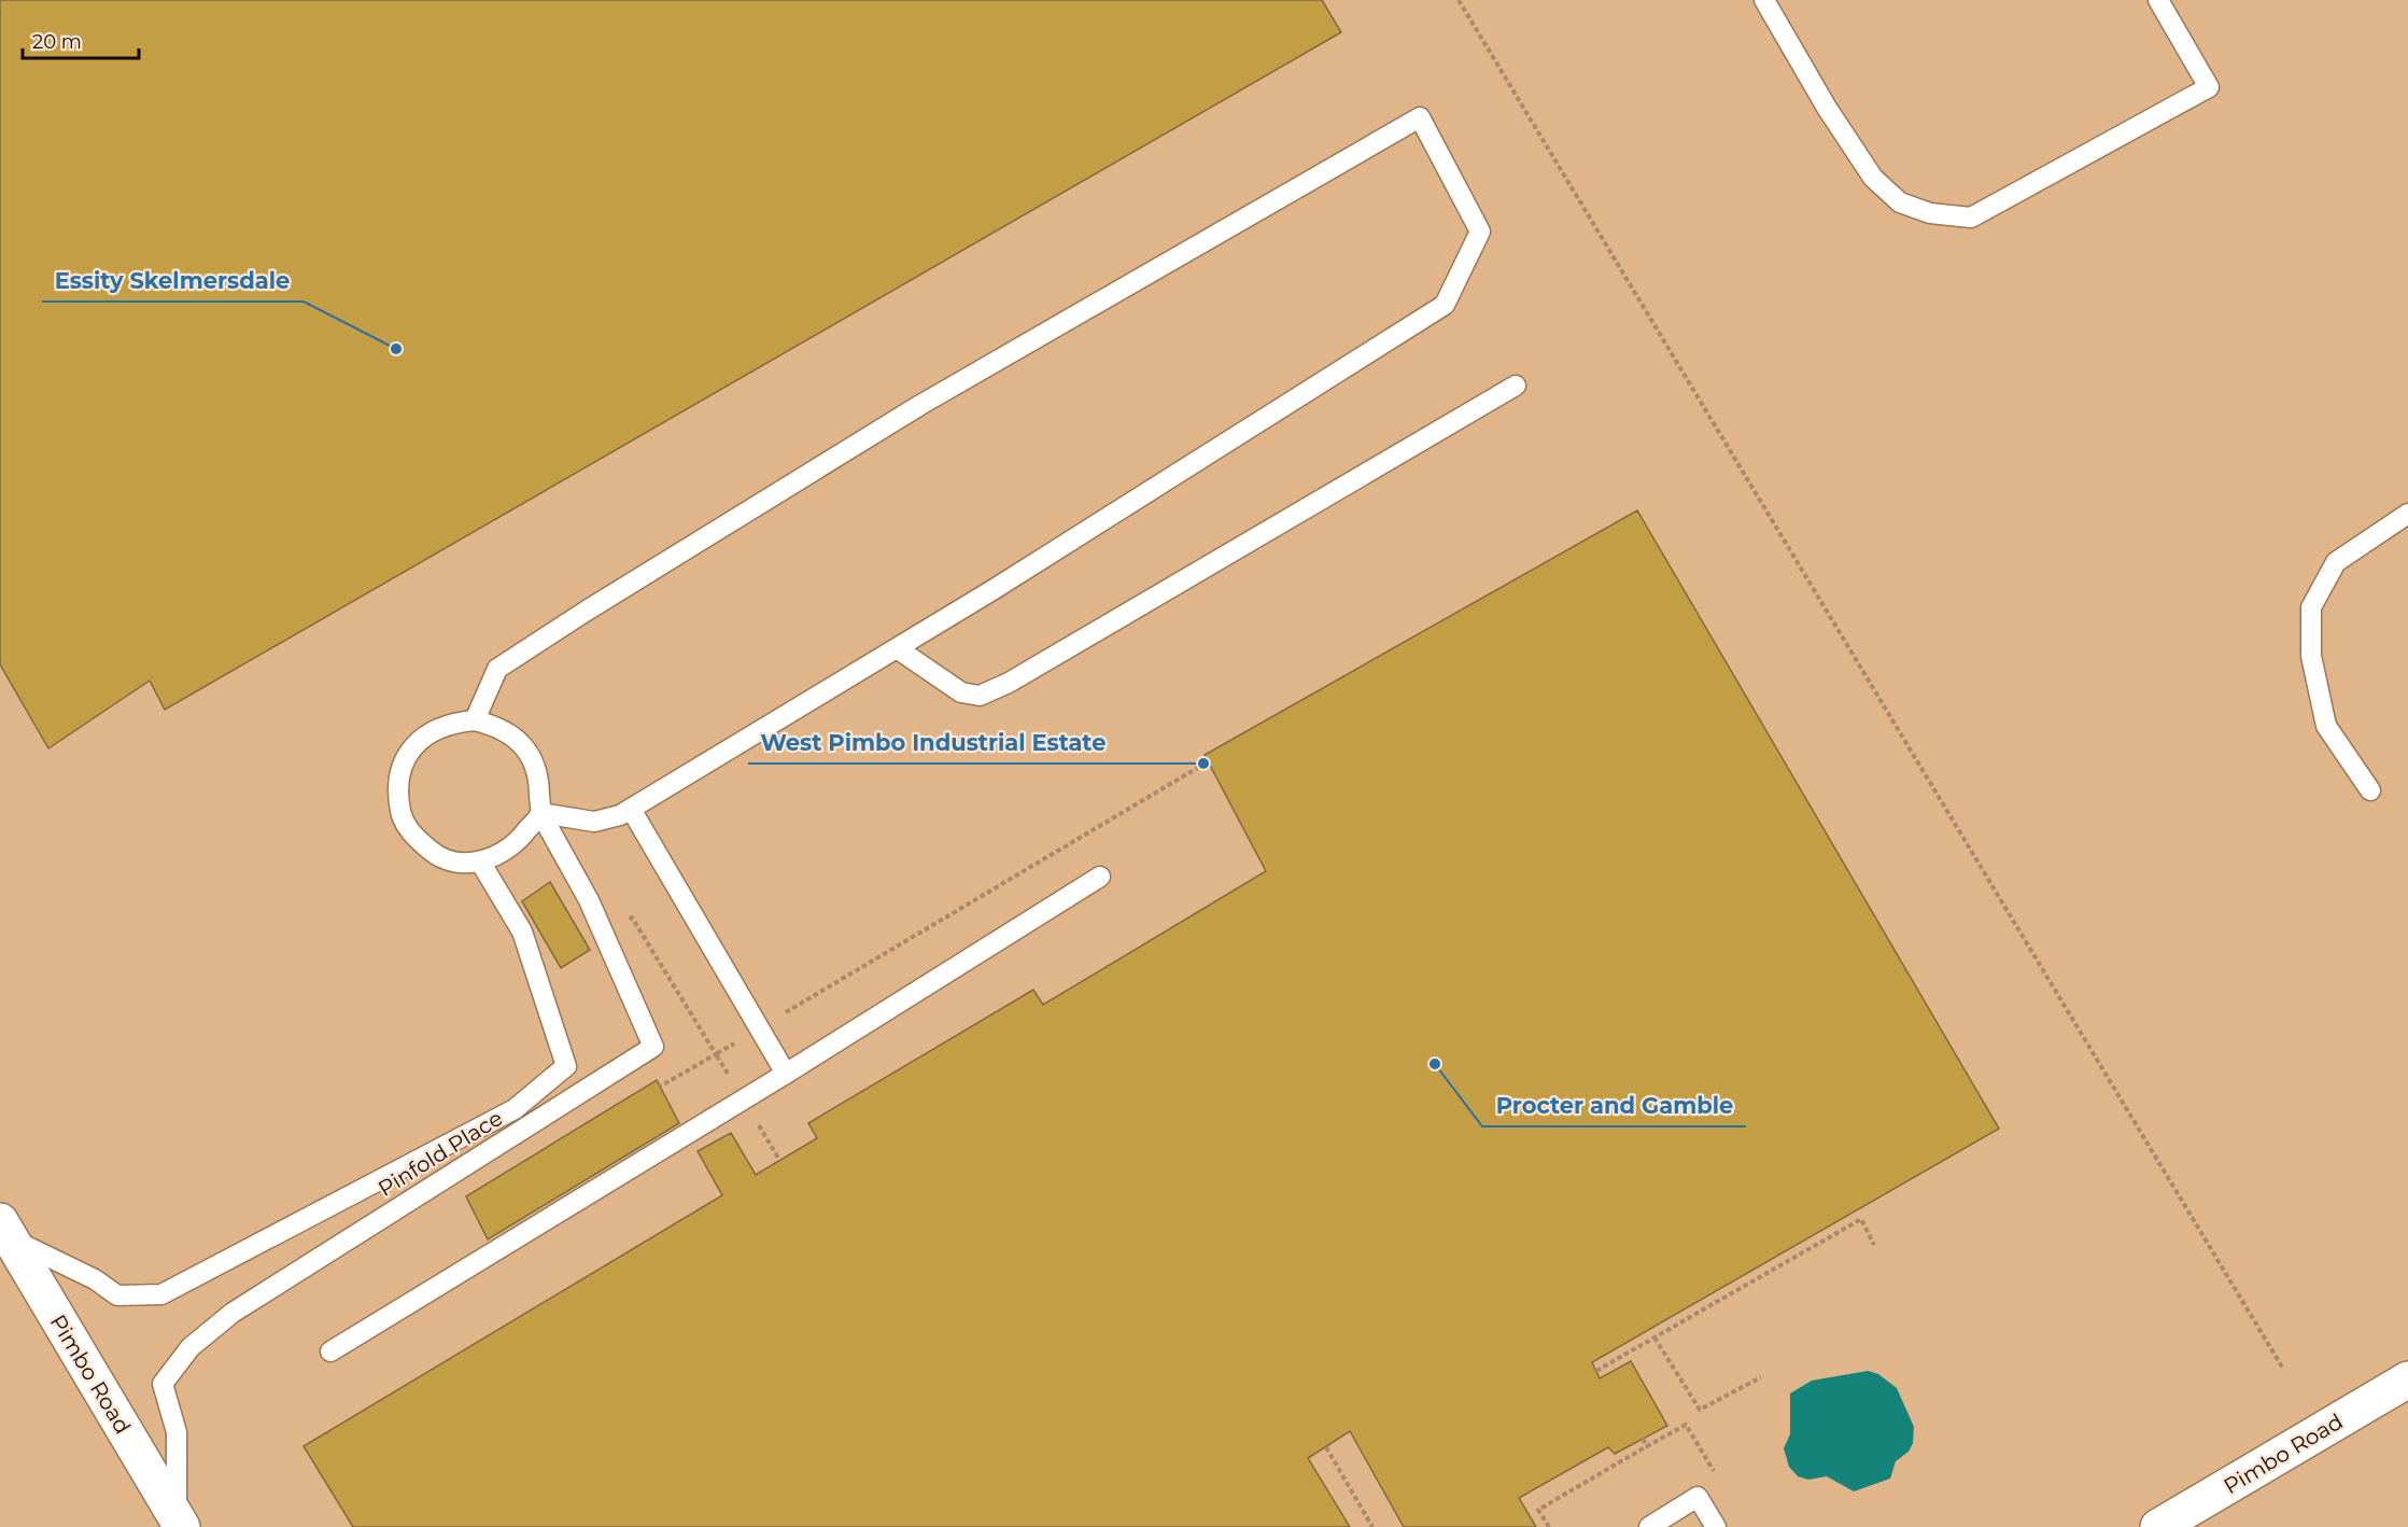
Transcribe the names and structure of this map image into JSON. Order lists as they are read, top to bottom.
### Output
{
  "streets": {
    "street": ["Pimbo Road"],
    "lane": ["Pinfold Place"]
  },
  "crossings": [
    ["Pinfold Place", "Pimbo Road"]
  ],
  "places": ["Essity Skelmersdale", "West Pimbo Industrial Estate", "Procter and Gamble"],
  "scale_bar": "20 m"
}
